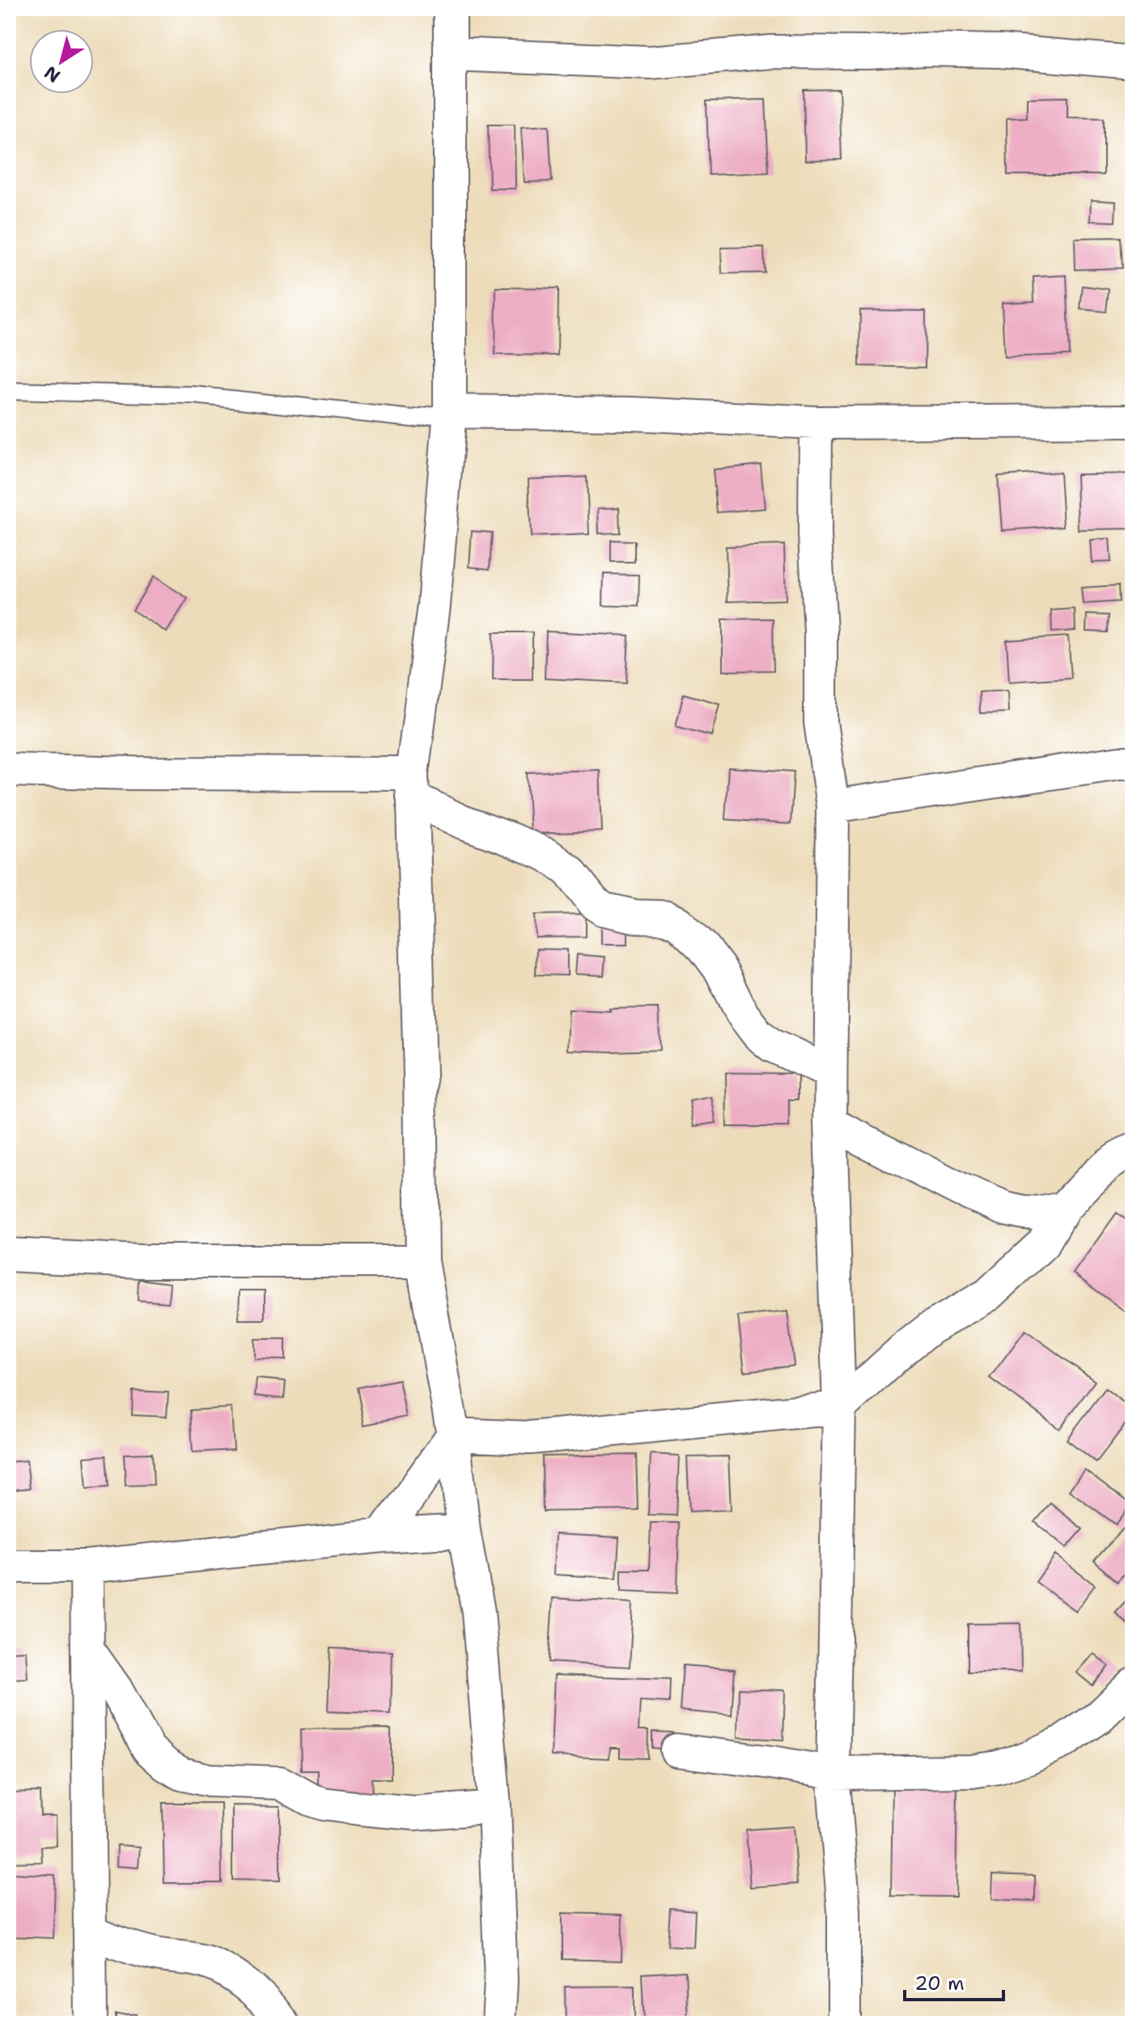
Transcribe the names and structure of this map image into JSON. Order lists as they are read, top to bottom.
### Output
{
  "scale_bar": "20 m",
  "north": "bottom left"
}
